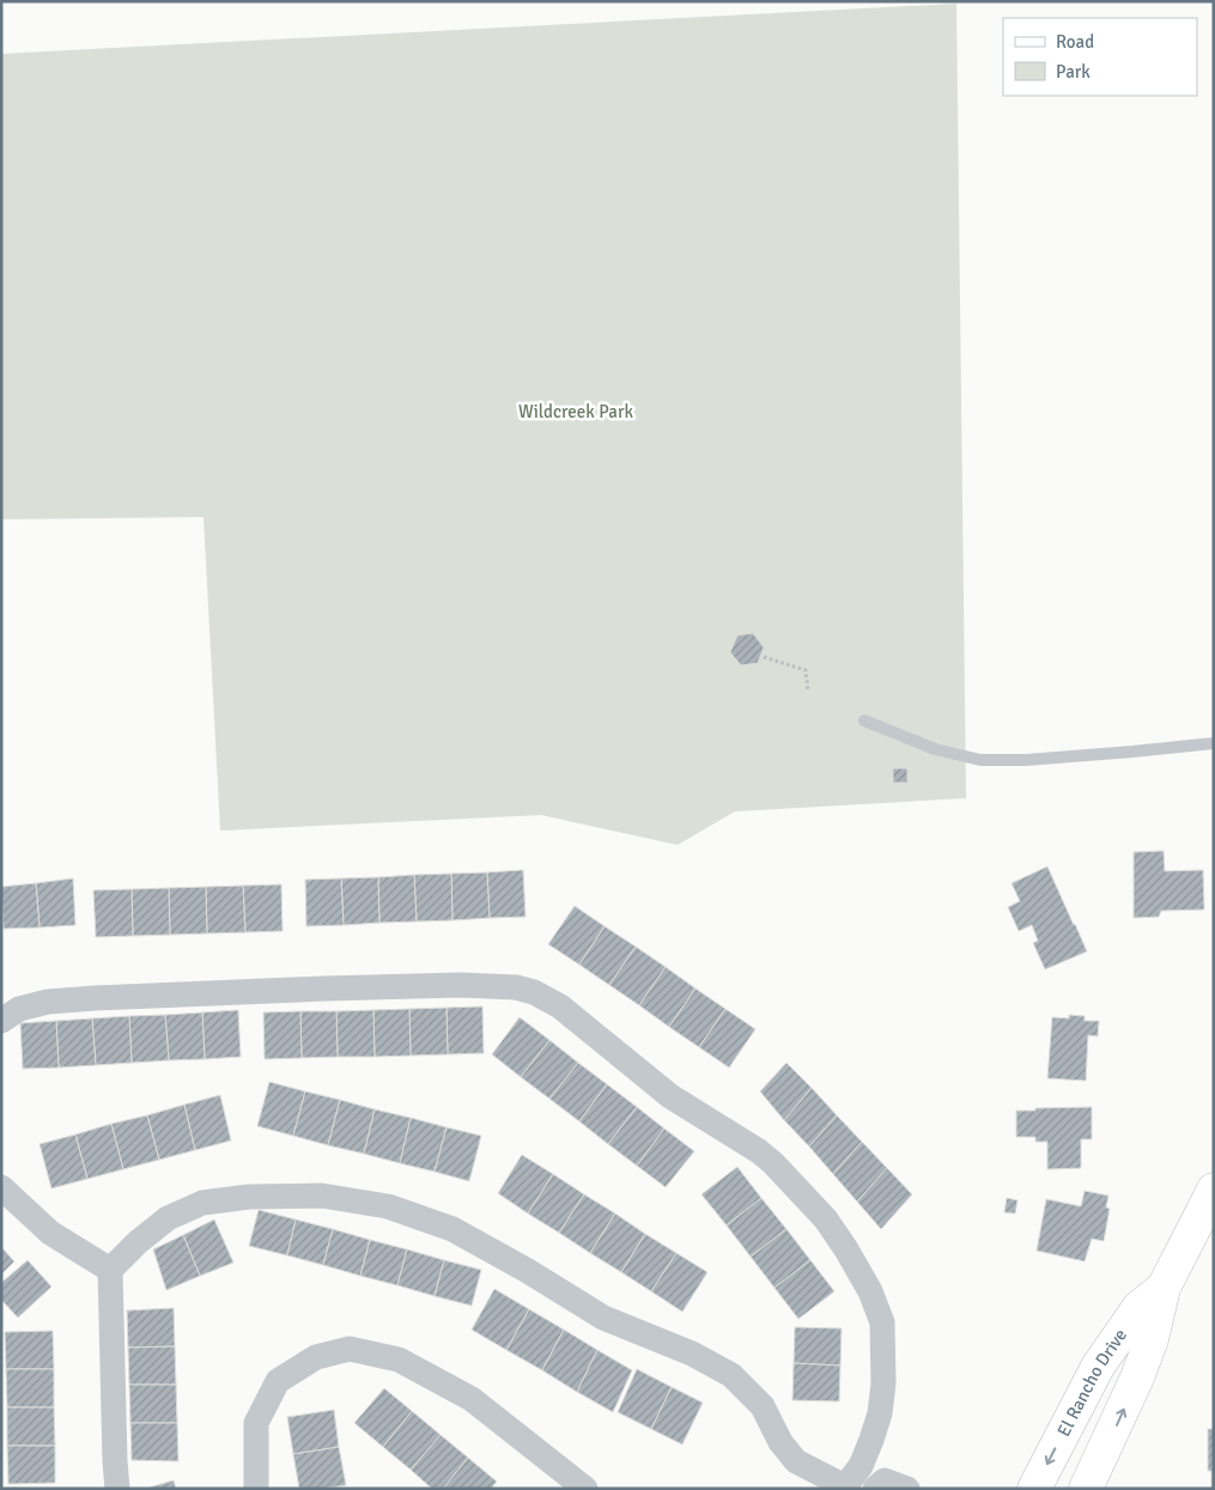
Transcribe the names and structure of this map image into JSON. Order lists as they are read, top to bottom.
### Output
{
  "streets": {
    "main road": ["El Rancho Drive"]
  },
  "parks": ["Wildcreek Park"],
  "legend": ["Road", "Park"]
}
